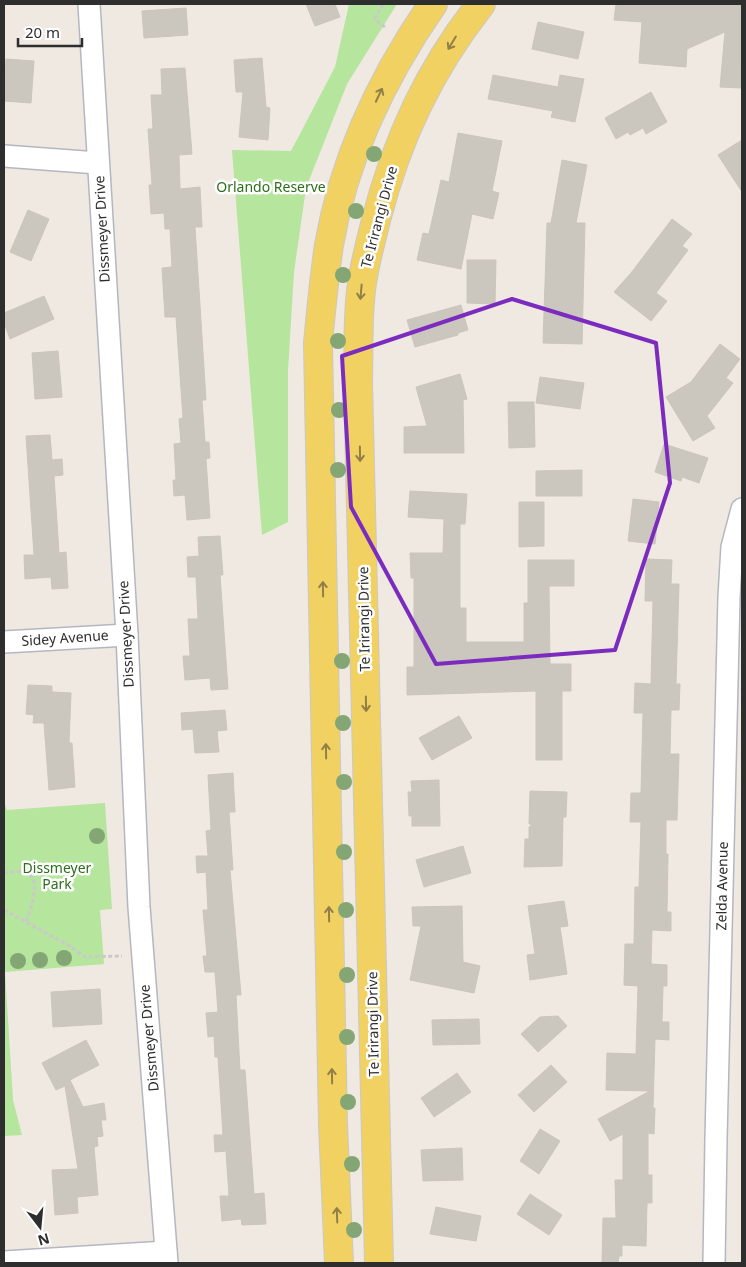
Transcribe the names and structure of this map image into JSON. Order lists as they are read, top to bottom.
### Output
{
  "streets": {
    "main road": ["Te Irirangi Drive"],
    "street": ["Dissmeyer Drive", "Sidey Avenue", "Zelda Avenue"]
  },
  "crossings": [
    ["Dissmeyer Drive", "Sidey Avenue"]
  ],
  "parks": ["Orlando Reserve", "Dissmeyer Park"],
  "scale_bar": "20 m",
  "north": "bottom"
}
